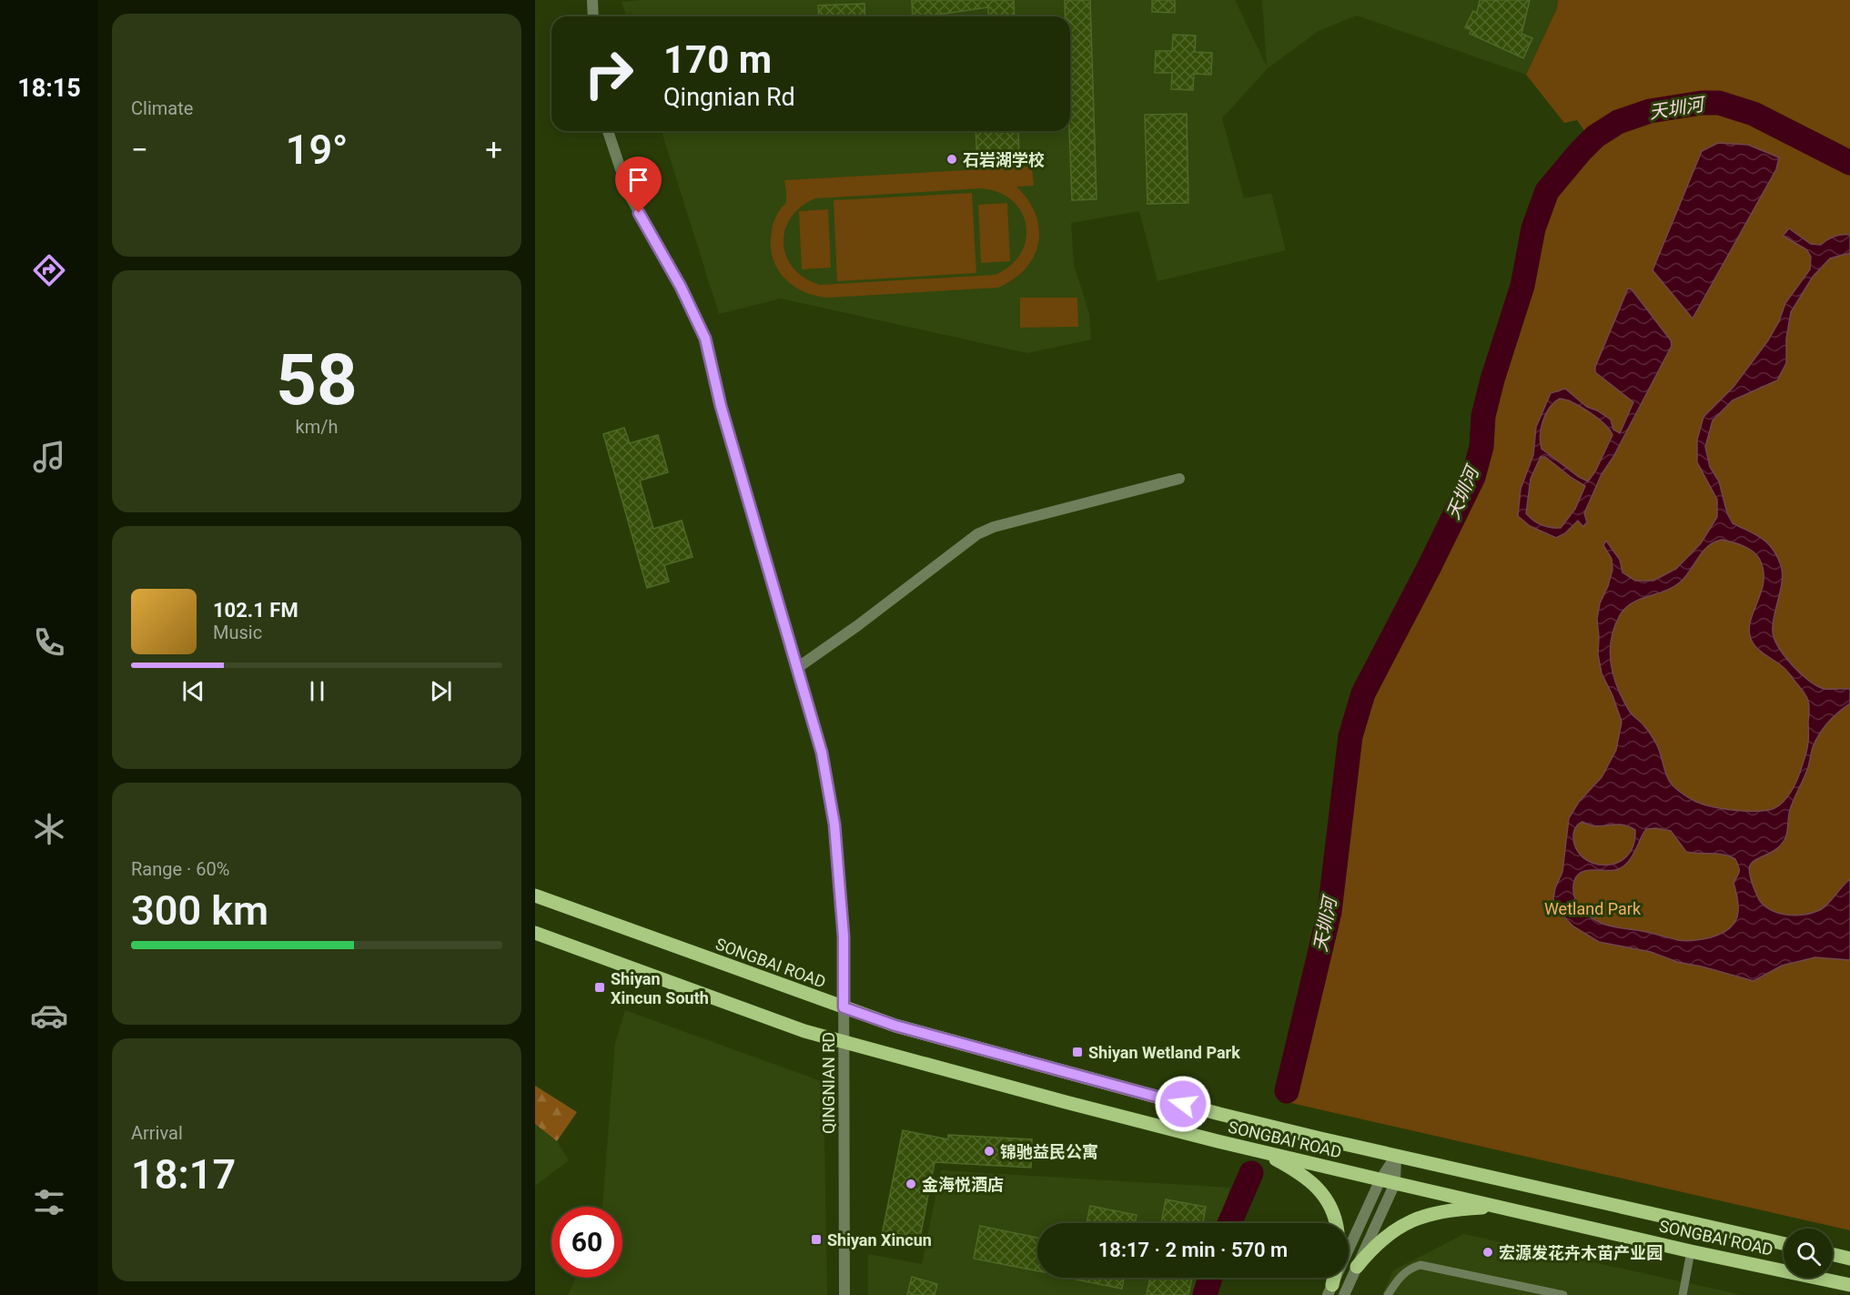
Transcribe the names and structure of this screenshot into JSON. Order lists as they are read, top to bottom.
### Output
{
  "streets": {
    "main road": ["SONGBAI ROAD"],
    "street": ["QINGNIAN RD"]
  },
  "crossings": [
    ["SONGBAI ROAD", "QINGNIAN RD"]
  ],
  "water": ["天圳河"],
  "parks": ["Wetland Park"],
  "places": {
    "other": [
      "石岩湖学校",
      "锦驰益民公寓",
      "金海悦酒店",
      "宏源发花卉木苗产业园"
    ],
    "transit": ["Shiyan Xincun South", "Shiyan Wetland Park", "Shiyan Xincun"]
  },
  "page": {
    "tabs": "18:15",
    "tile": [
      "Climate",
      ["58", "km/h"],
      ["Range · 60%", "300 km"],
      ["Arrival", "18:17"]
    ],
    "turn": ["170 m", "Qingnian Rd"],
    "heat": ["−", "19°", "+"],
    "song": ["102.1 FM", "Music"],
    "limit": "60",
    "trip": "18:17 · 2 min · 570 m"
  }
}
